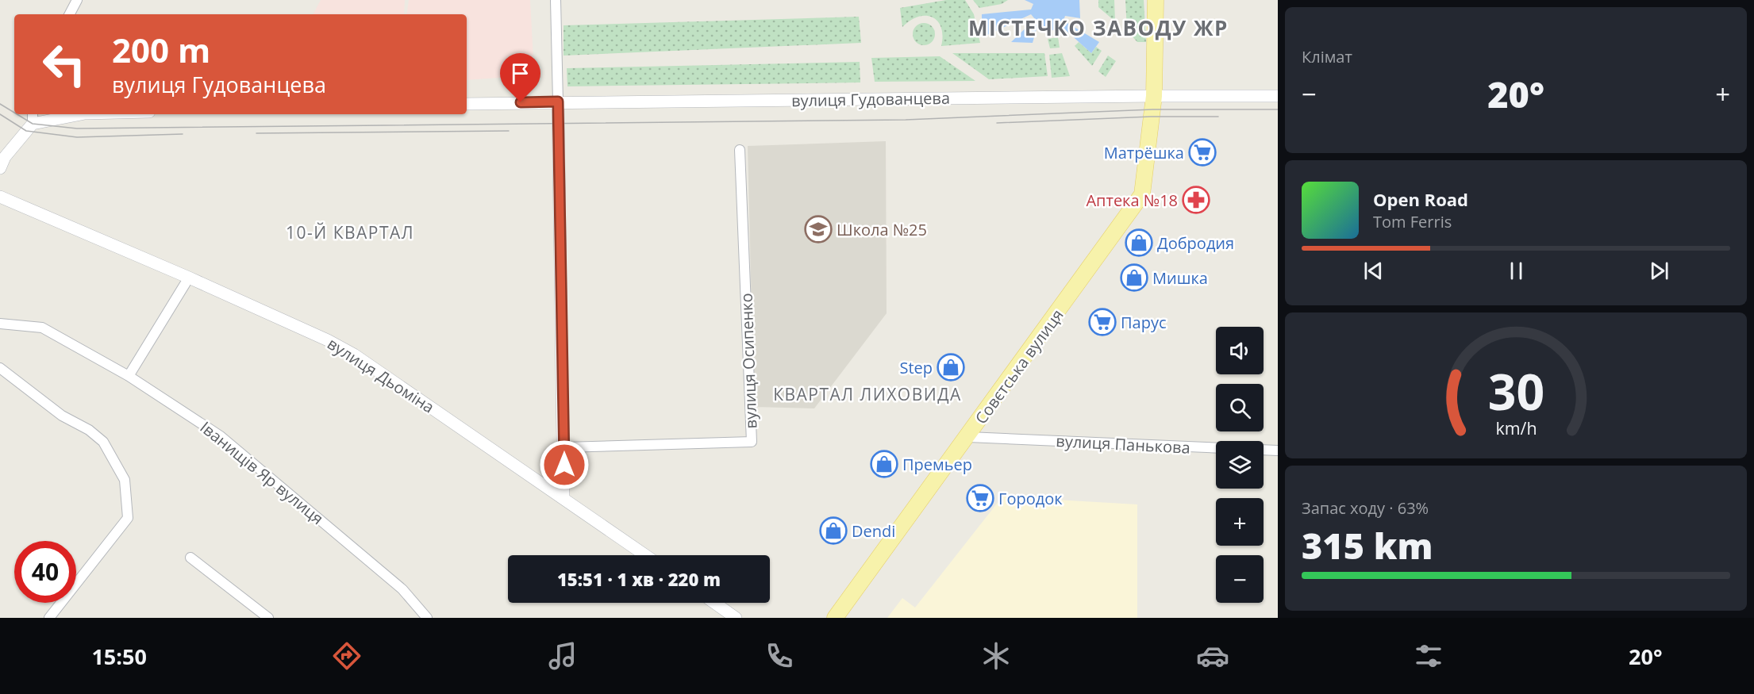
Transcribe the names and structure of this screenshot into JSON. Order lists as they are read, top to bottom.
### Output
{
  "streets": {
    "main road": ["Совєтська вулиця"],
    "street": [
      "вулиця Гудованцева",
      "вулиця Осипенко",
      "вулиця Дьоміна",
      "вулиця Панькова",
      "Іванищів Яр вулиця"
    ]
  },
  "crossings": [
    ["вулиця Гудованцева", "Совєтська вулиця"],
    ["Совєтська вулиця", "вулиця Панькова"]
  ],
  "districts": ["МІСТЕЧКО ЗАВОДУ ЖР", "10-Й КВАРТАЛ", "КВАРТАЛ ЛИХОВИДА"],
  "places": {
    "supermarket": ["Матрёшка", "Парус", "Городок"],
    "pharmacy": ["Аптека №18"],
    "school or university": ["Школа №25"],
    "shop": [
      "Добродия",
      "Мишка",
      "Step",
      "Премьер",
      "Dendi"
    ]
  },
  "page": {
    "tile": [
      "Клімат",
      ["Запас ходу · 63%", "315 km"]
    ],
    "turn": ["200 m", "вулиця Гудованцева"],
    "heat": ["−", "20°", "+"],
    "song": ["Open Road", "Tom Ferris"],
    "map_buttons": ["+", "−"],
    "limit": "40",
    "trip": "15:51 · 1 хв · 220 m",
    "tabs": ["15:50", "20°"],
    "gauge": ["30", "km/h"]
  }
}
